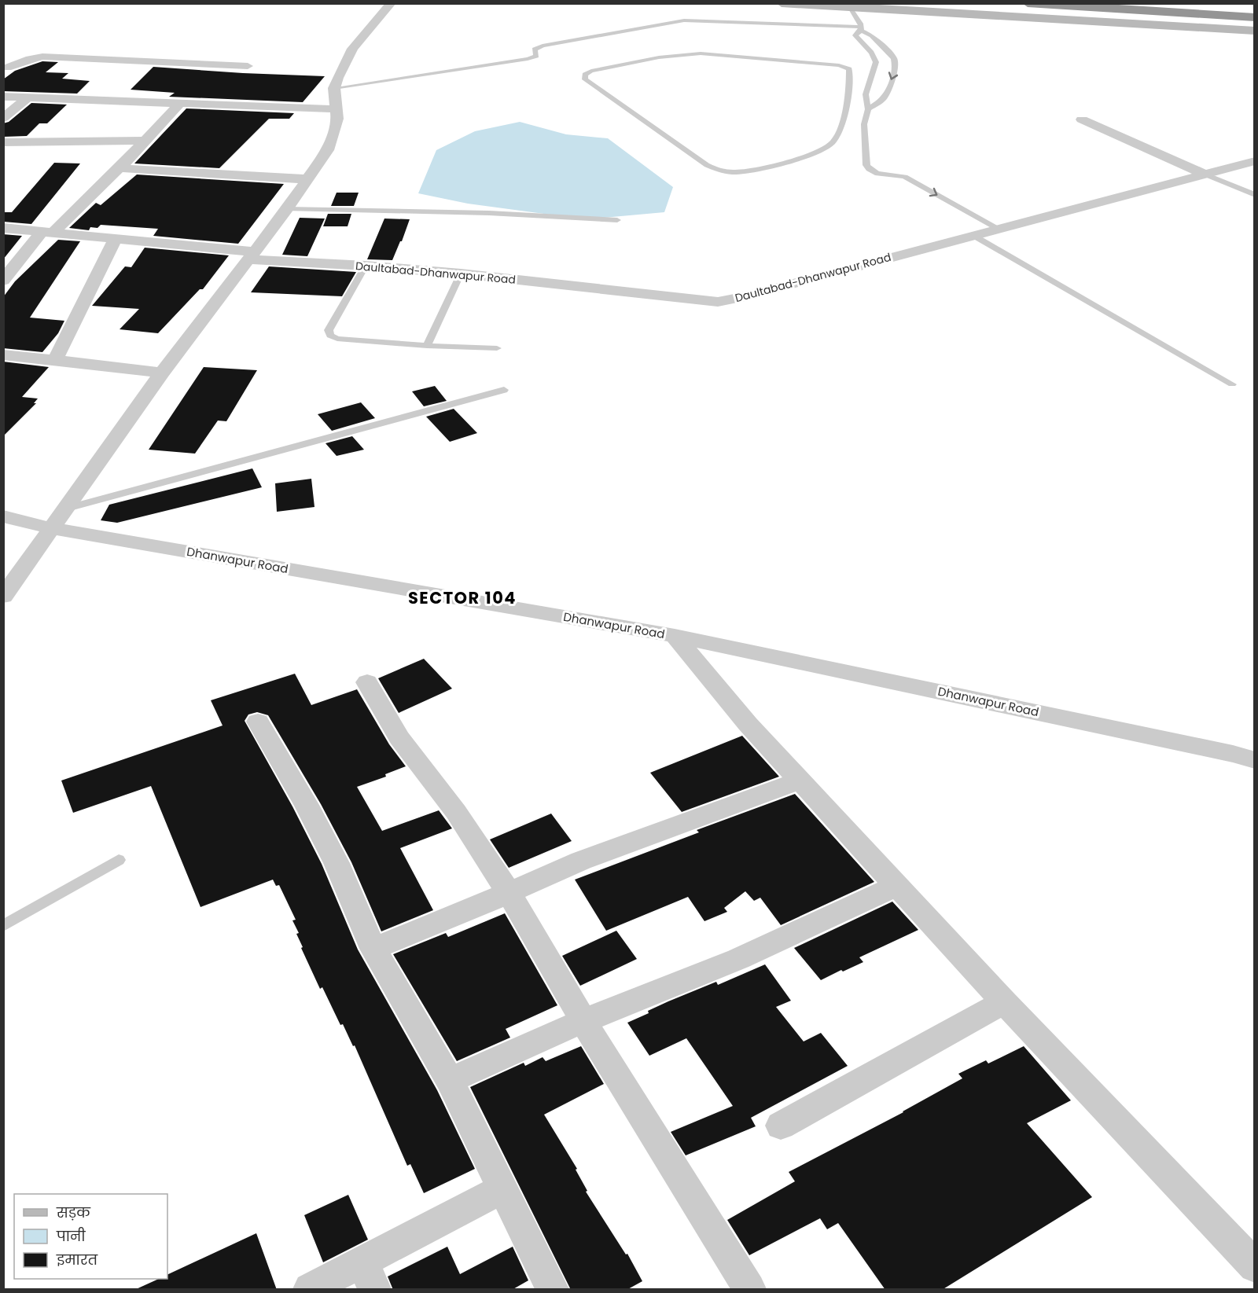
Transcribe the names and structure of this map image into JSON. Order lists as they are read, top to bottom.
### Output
{
  "streets": {
    "street": ["Daultabad-Dhanwapur Road", "Dhanwapur Road"]
  },
  "districts": ["SECTOR 104"],
  "legend": ["सड़क", "पानी", "इमारत"]
}
